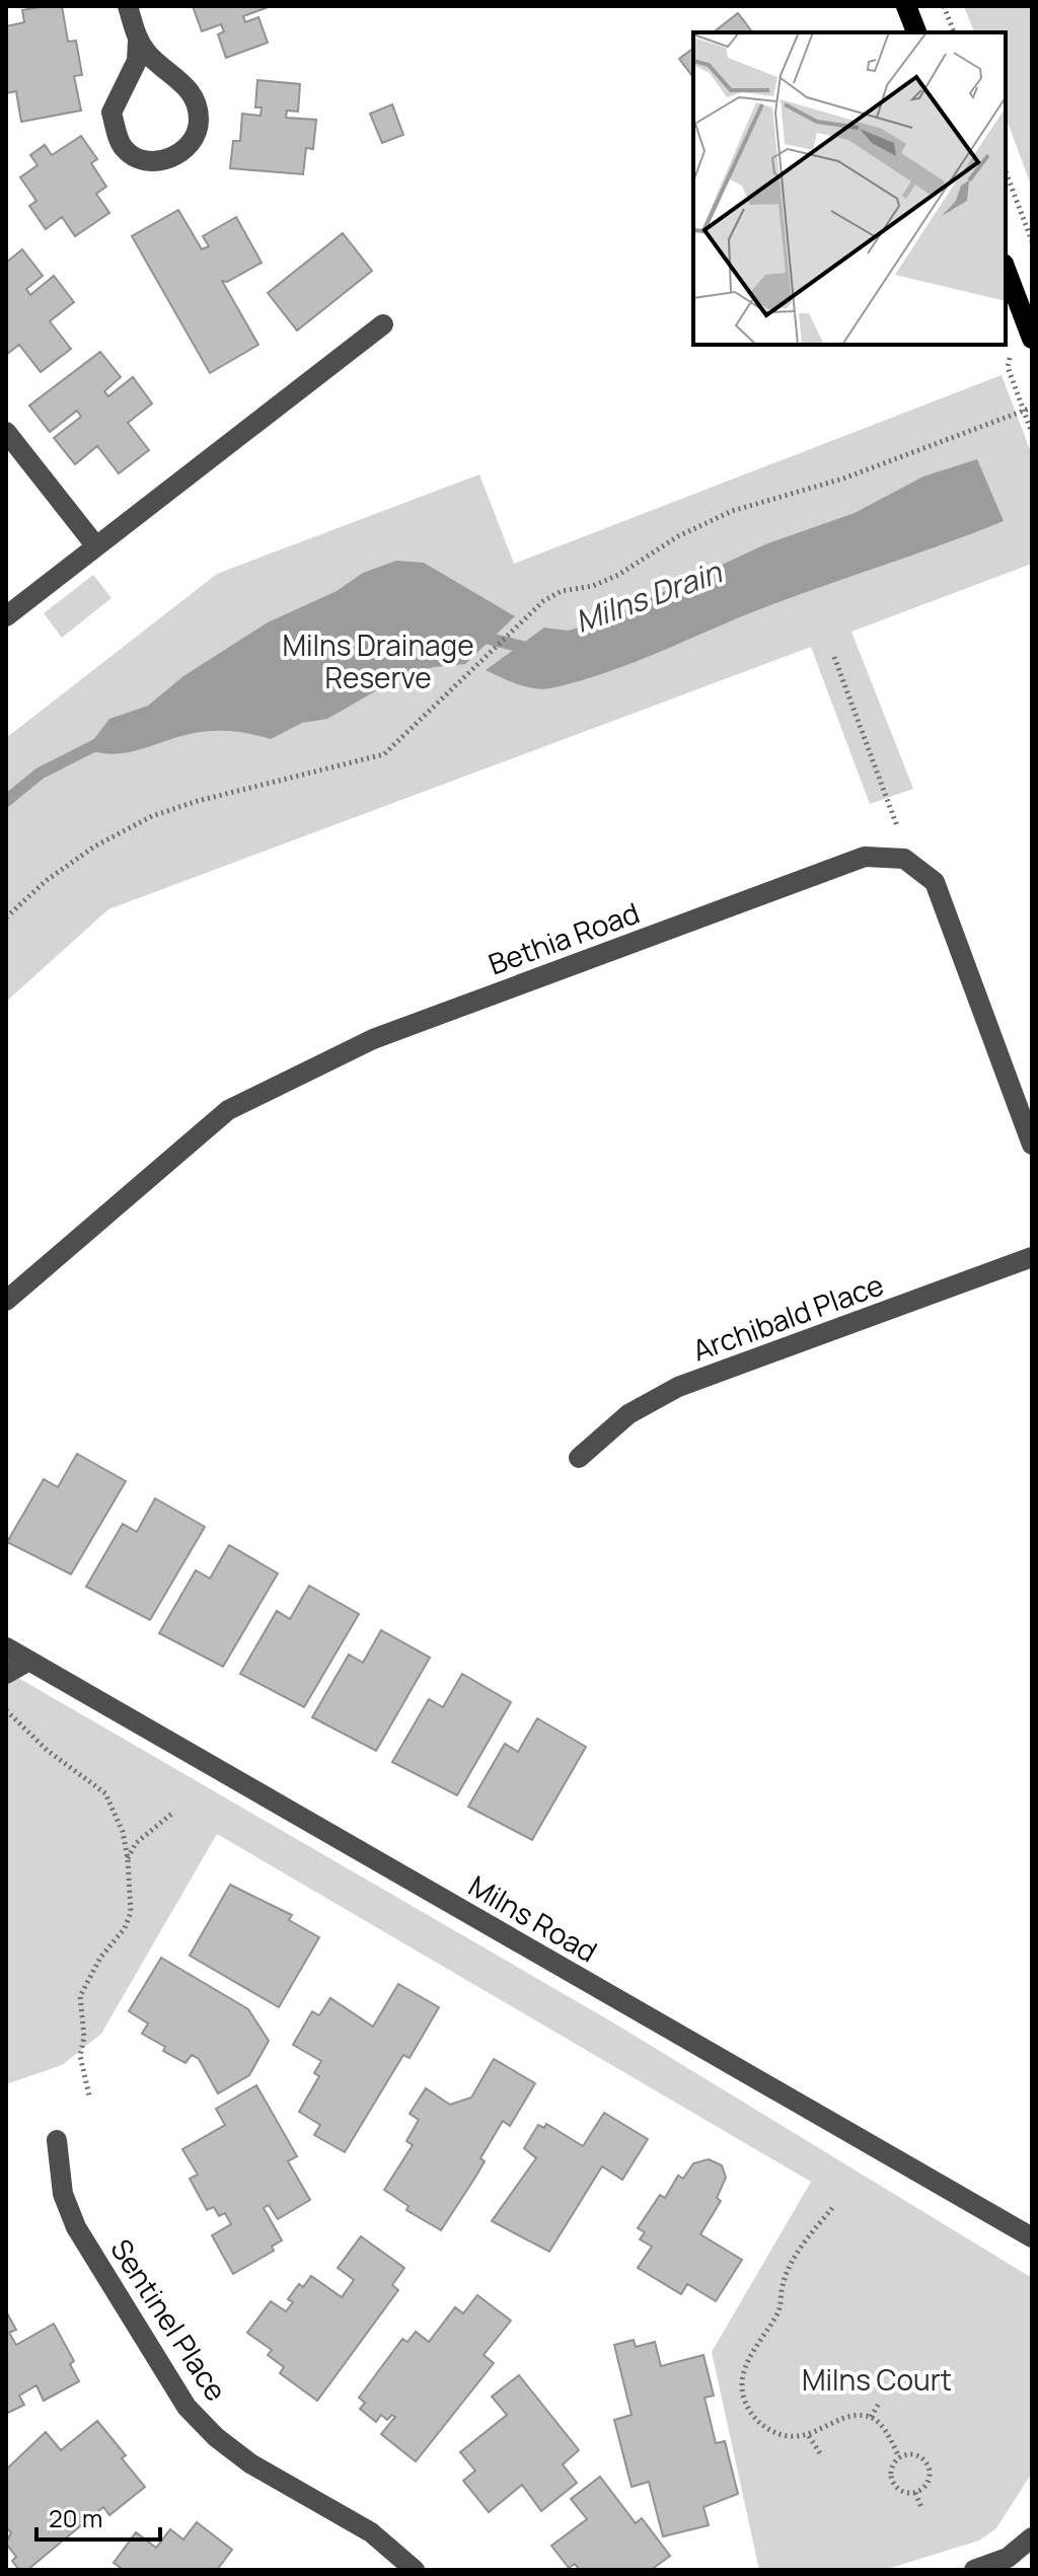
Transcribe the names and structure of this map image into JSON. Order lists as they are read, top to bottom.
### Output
{
  "streets": {
    "street": [
      "Bethia Road",
      "Archibald Place",
      "Milns Road",
      "Sentinel Place"
    ]
  },
  "water": ["Milns Drain"],
  "parks": ["Milns Drainage Reserve", "Milns Court"],
  "scale_bar": "20 m"
}
